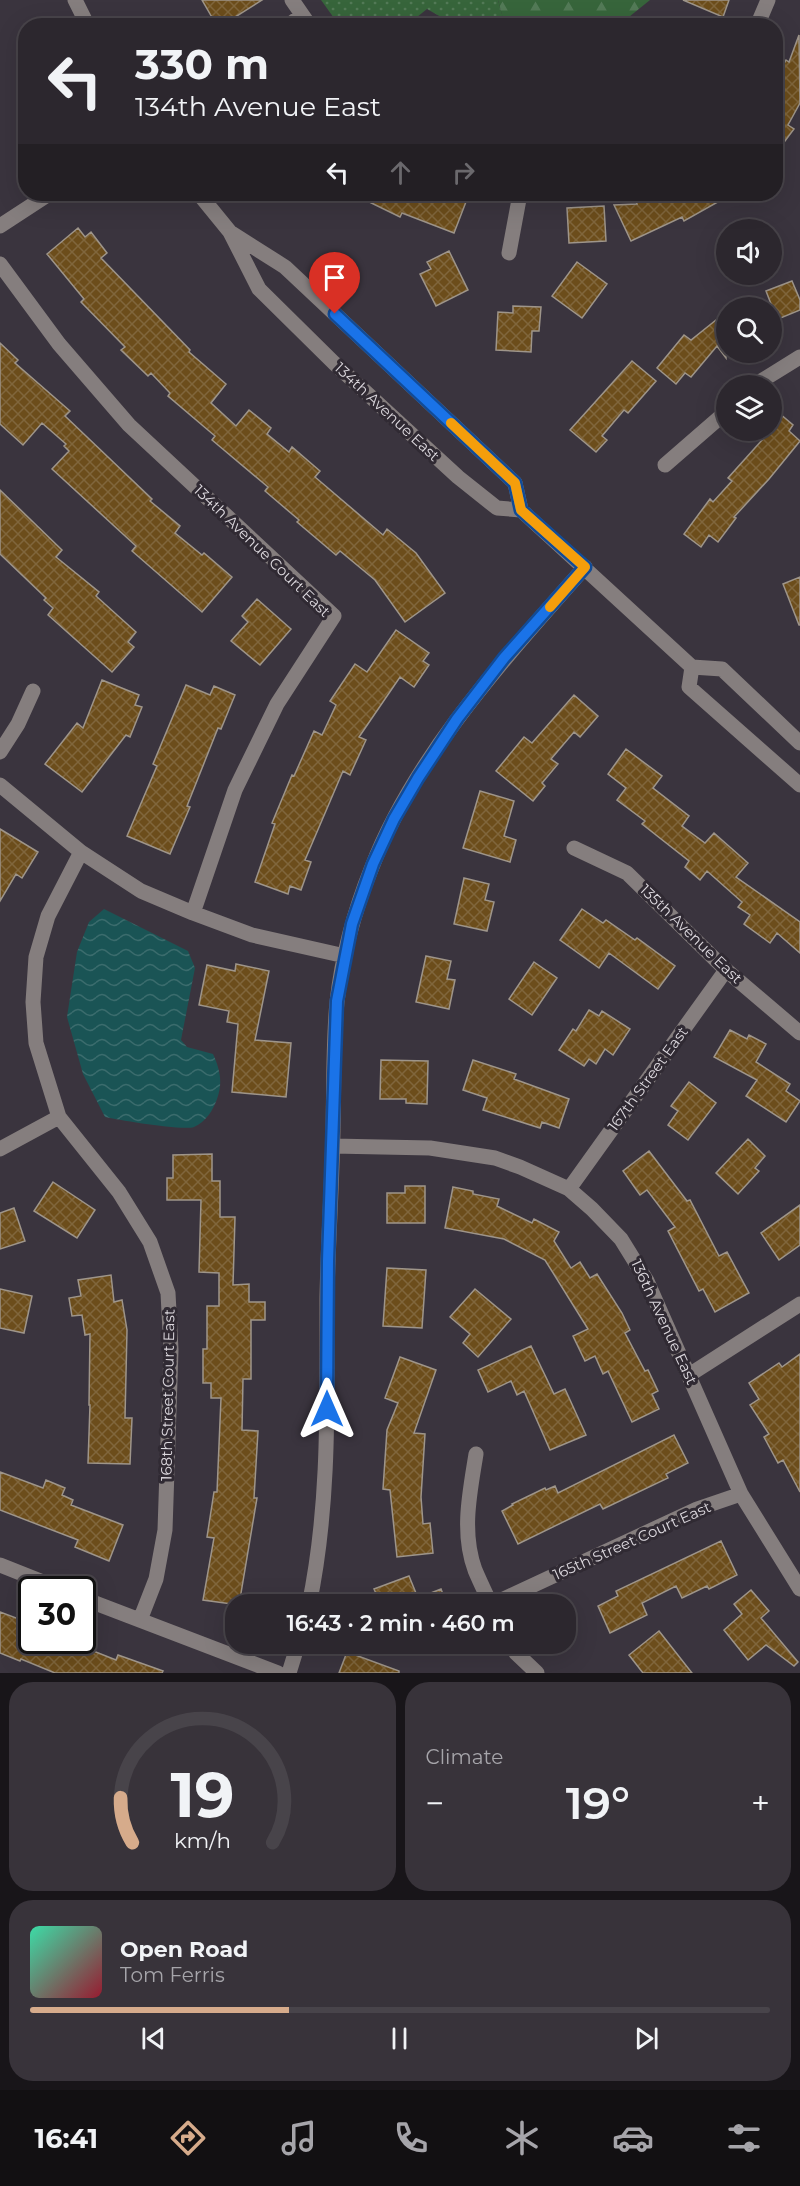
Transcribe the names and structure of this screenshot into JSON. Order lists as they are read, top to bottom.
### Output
{
  "streets": {
    "street": [
      "134th Avenue East",
      "134th Avenue Court East",
      "135th Avenue East",
      "167th Street East",
      "136th Avenue East",
      "168th Street Court East",
      "165th Street Court East"
    ]
  },
  "crossings": [
    ["135th Avenue East", "167th Street East"],
    ["167th Street East", "136th Avenue East"],
    ["136th Avenue East", "165th Street Court East"]
  ],
  "page": {
    "turn": ["330 m", "134th Avenue East"],
    "limit": "30",
    "trip": "16:43 · 2 min · 460 m",
    "tile": "Climate",
    "heat": ["−", "19°", "+"],
    "song": ["Open Road", "Tom Ferris"],
    "tabs": "16:41",
    "gauge": ["19", "km/h"]
  }
}
